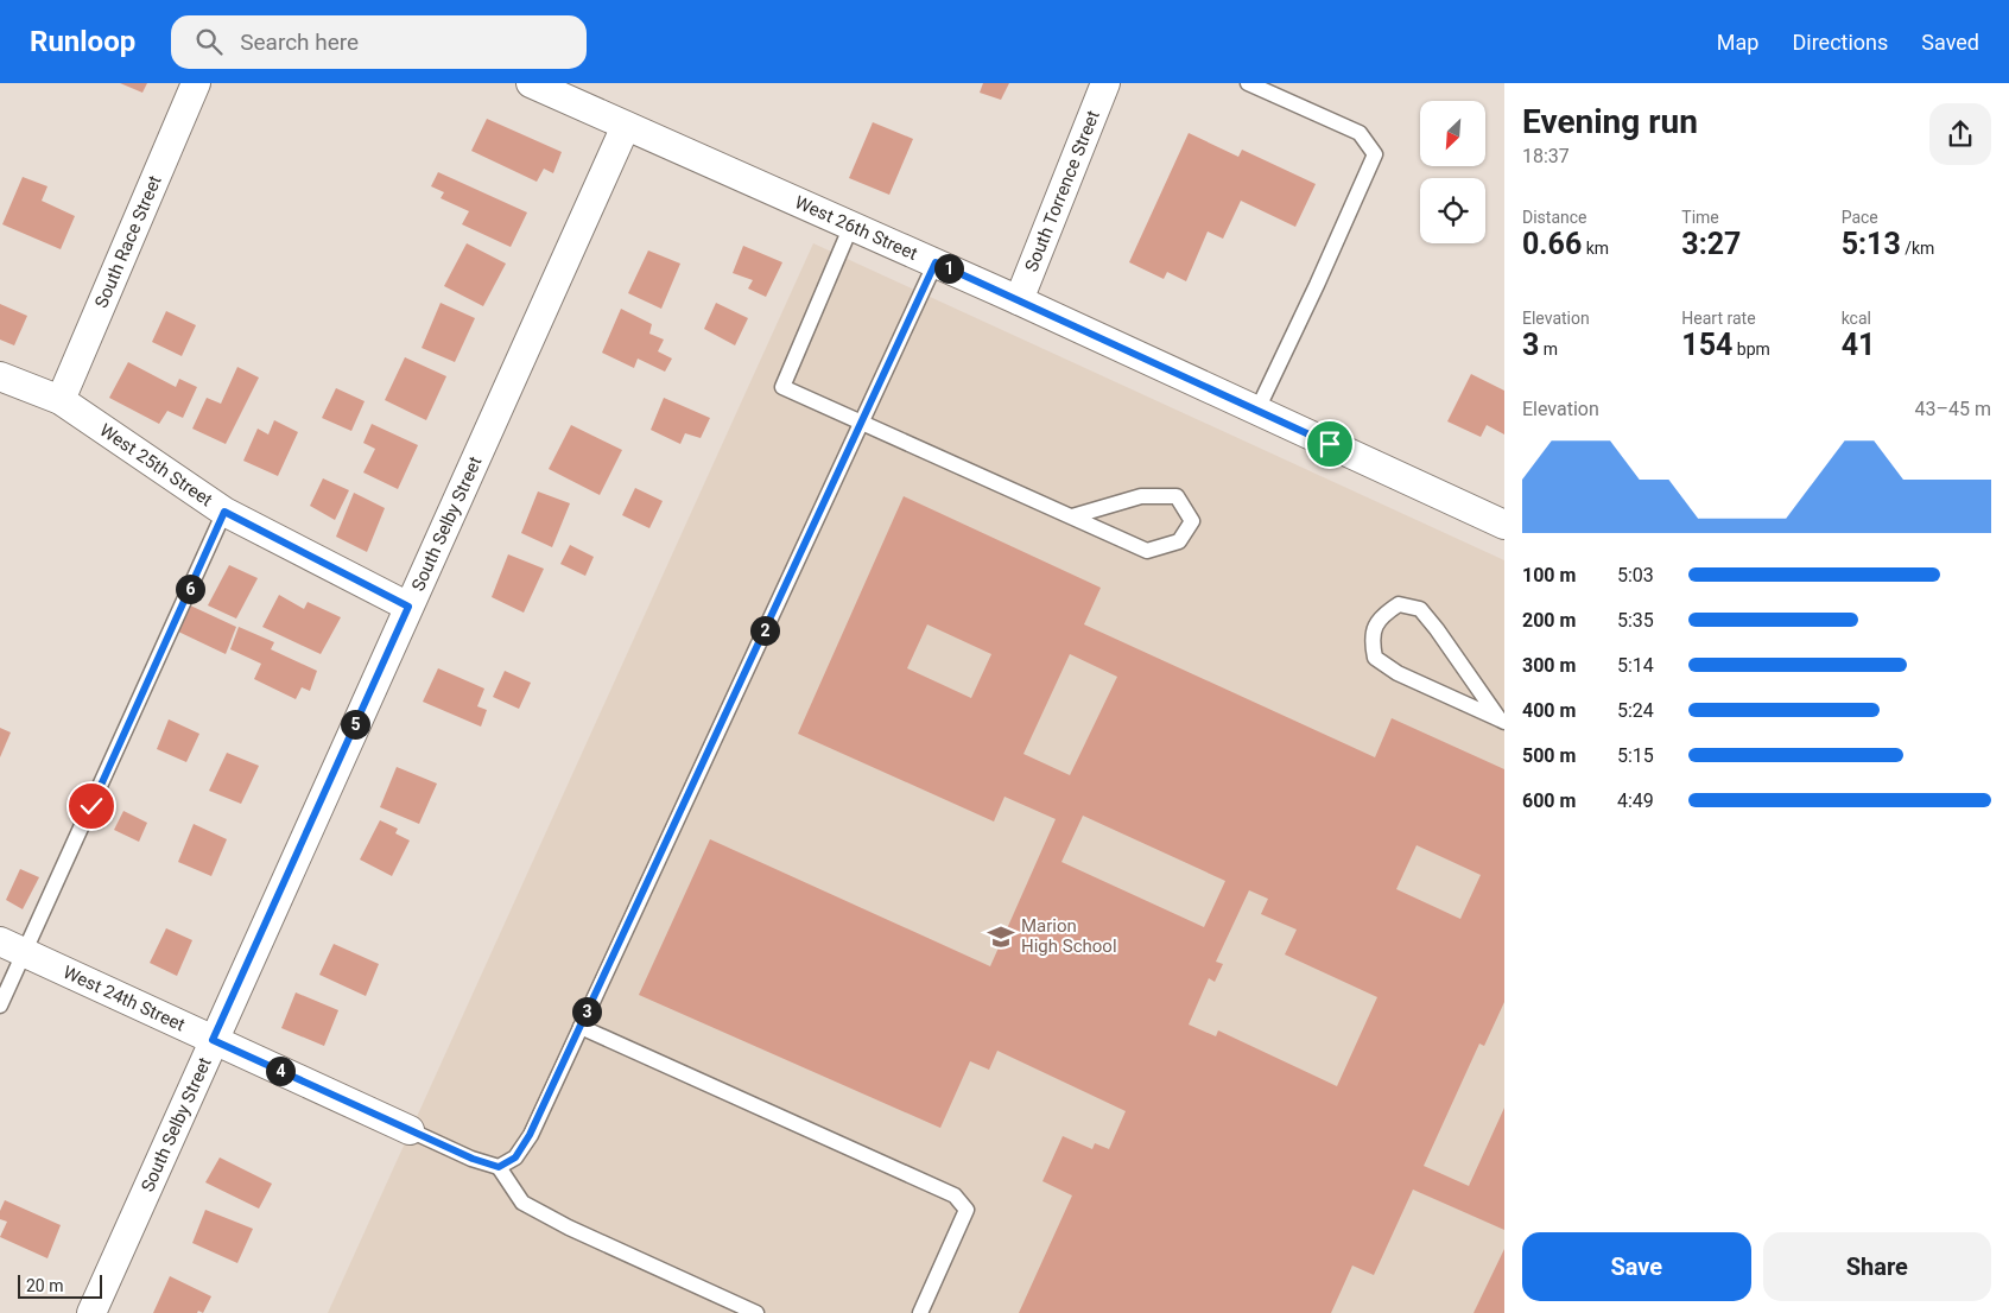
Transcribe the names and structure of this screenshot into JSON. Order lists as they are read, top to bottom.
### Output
{
  "streets": {
    "street": [
      "South Torrence Street",
      "West 26th Street",
      "South Race Street",
      "West 25th Street",
      "South Selby Street",
      "West 24th Street"
    ]
  },
  "crossings": [
    ["South Torrence Street", "West 26th Street"],
    ["West 26th Street", "South Selby Street"],
    ["South Race Street", "West 25th Street"],
    ["West 25th Street", "South Selby Street"],
    ["South Selby Street", "West 24th Street"]
  ],
  "places": {
    "school or university": ["Marion High School"]
  },
  "scale_bar": "20 m",
  "north": "bottom left",
  "page": {
    "header": "Runloop",
    "search": "Search here",
    "nav": ["Map", "Directions", "Saved"],
    "heading": ["Evening run", "18:37"],
    "stats": [
      ["Distance", "0.66 km"],
      ["Time", "3:27"],
      ["Pace", "5:13 /km"],
      ["Elevation", "3 m"],
      ["Heart rate", "154 bpm"],
      ["kcal", "41"]
    ],
    "pins": [
      "1",
      "6",
      "2",
      "5",
      "3",
      "4"
    ],
    "chart": ["Elevation", "43–45 m"],
    "list": [
      {
        "name": "100 m",
        "note": "5:03"
      },
      {
        "name": "200 m",
        "note": "5:35"
      },
      {
        "name": "300 m",
        "note": "5:14"
      },
      {
        "name": "400 m",
        "note": "5:24"
      },
      {
        "name": "500 m",
        "note": "5:15"
      },
      {
        "name": "600 m",
        "note": "4:49"
      }
    ],
    "buttons": ["Save", "Share"],
    "scale": "20 m"
  }
}
